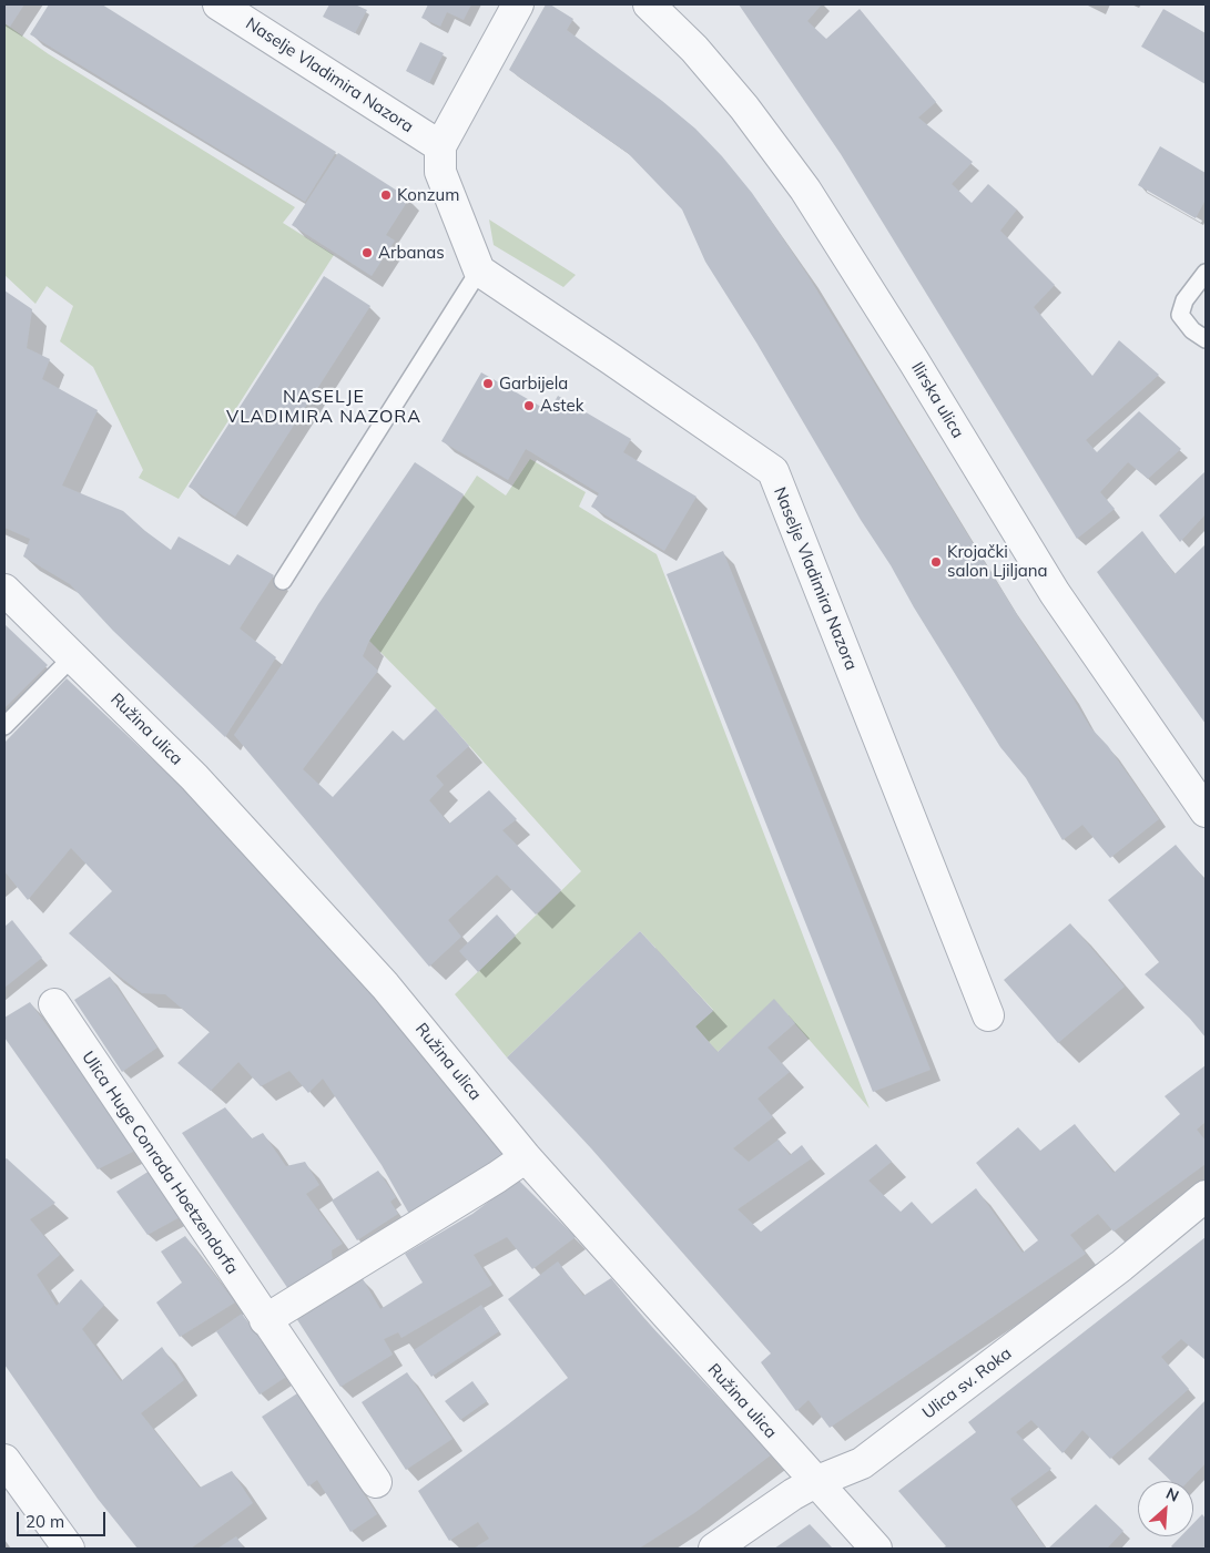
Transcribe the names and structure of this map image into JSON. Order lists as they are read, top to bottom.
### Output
{
  "streets": {
    "street": [
      "Naselje Vladimira Nazora",
      "Ilirska ulica",
      "Ružina ulica",
      "Ulica Huge Conrada Hoetzendorfa",
      "Ulica sv. Roka"
    ]
  },
  "crossings": [
    ["Ružina ulica", "Ulica sv. Roka"]
  ],
  "districts": ["NASELJE VLADIMIRA NAZORA"],
  "places": [
    "Konzum",
    "Arbanas",
    "Garbijela",
    "Astek",
    "Krojački salon Ljiljana"
  ],
  "scale_bar": "20 m",
  "north": "top right"
}
